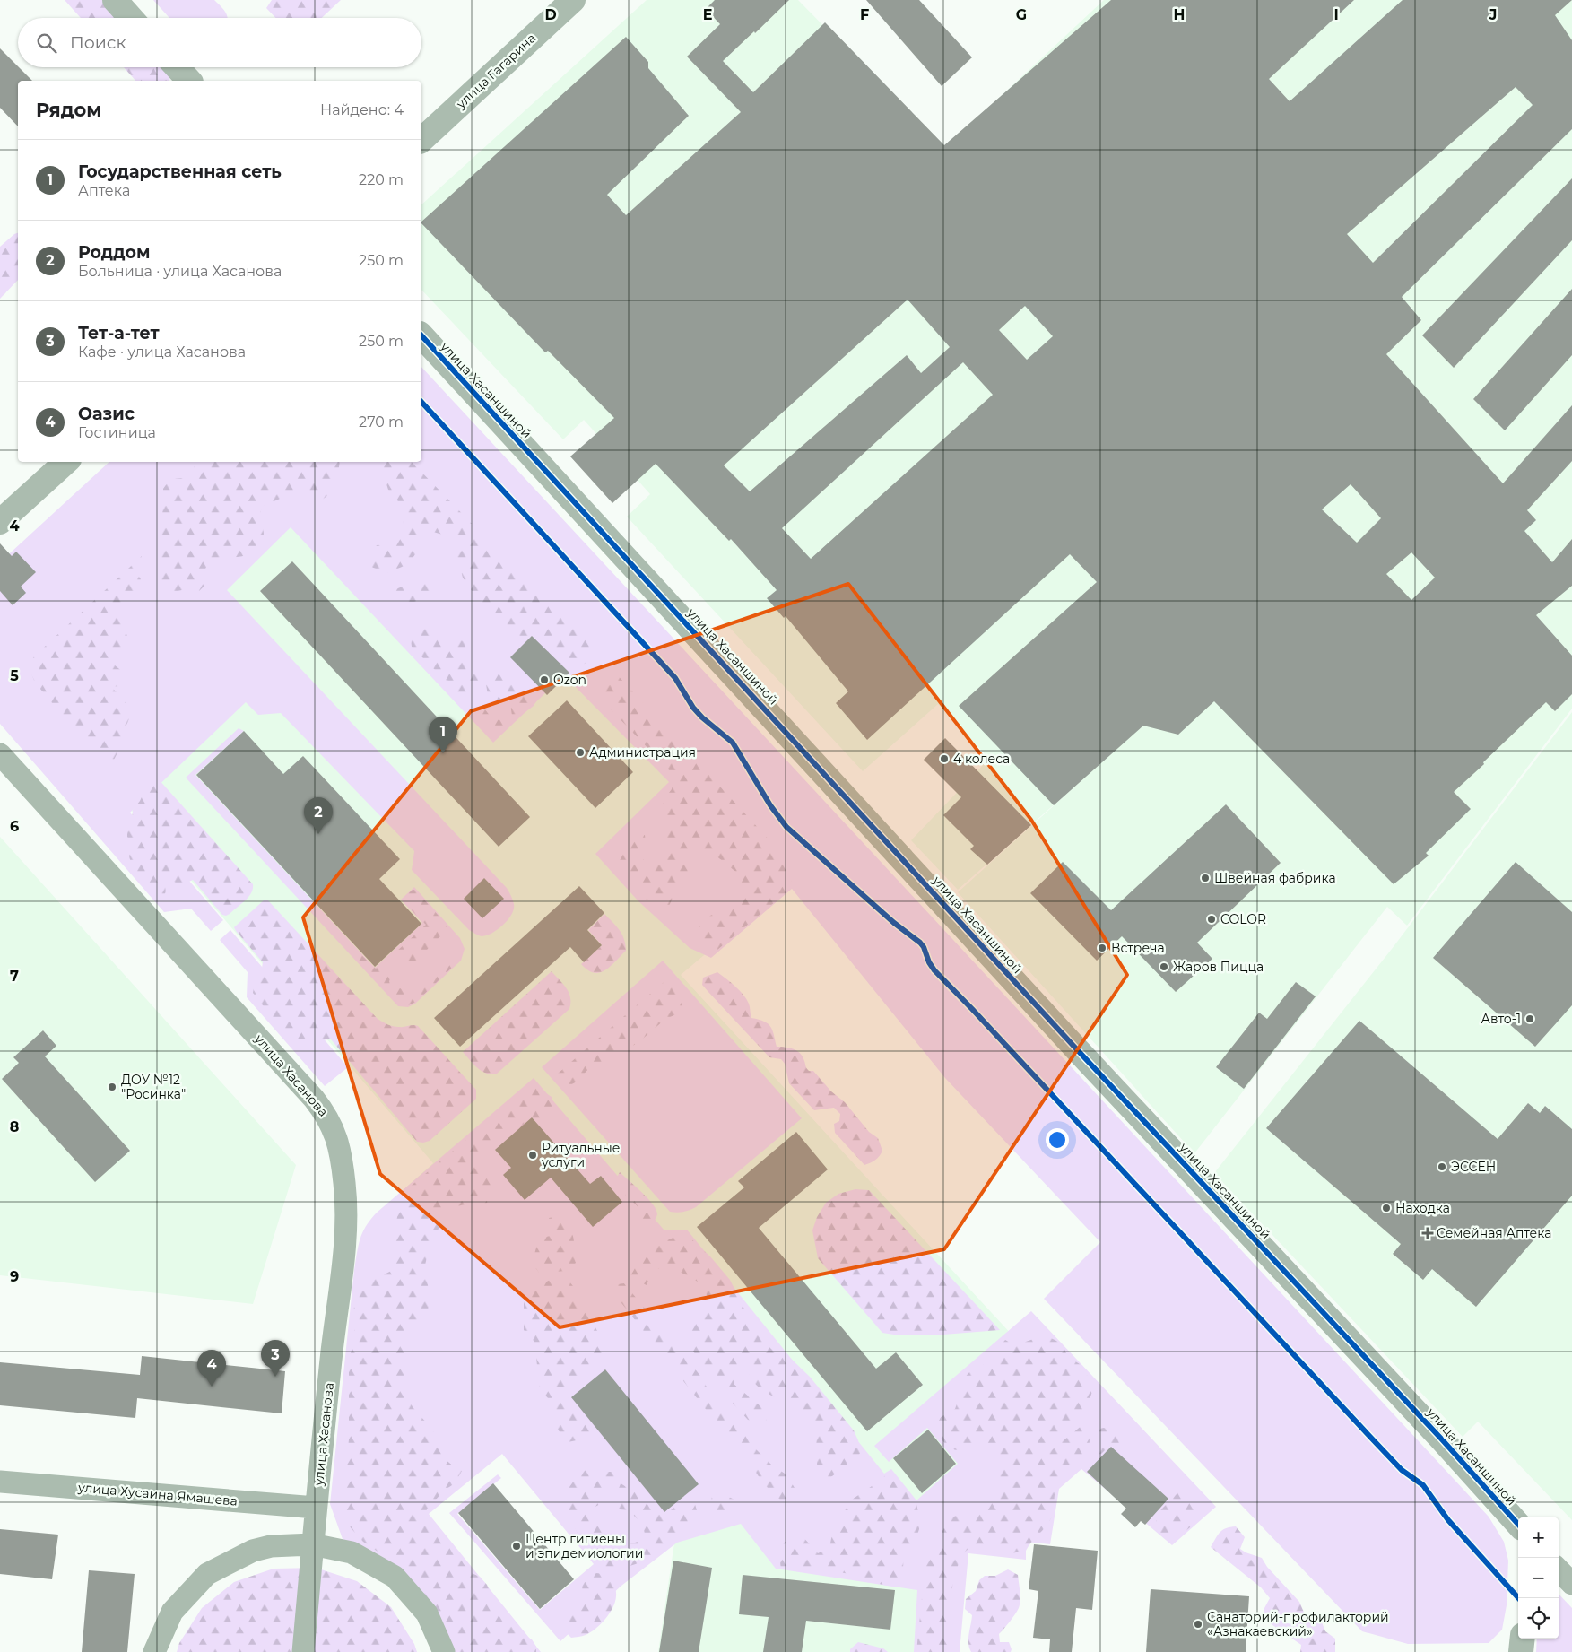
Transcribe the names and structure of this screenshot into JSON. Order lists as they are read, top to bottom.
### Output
{
  "streets": {
    "street": [
      "улица Гагарина",
      "улица Хасаншиной",
      "улица Хасанова",
      "улица Хусаина Ямашева"
    ]
  },
  "crossings": [
    ["улица Хасанова", "улица Хусаина Ямашева"]
  ],
  "places": {
    "other": [
      "Ozon",
      "Администрация",
      "4 колеса",
      "Швейная фабрика",
      "COLOR",
      "Встреча",
      "Жаров Пицца",
      "Авто-1",
      "ДОУ №12 \"Росинка\"",
      "Ритуальные услуги",
      "ЭССЕН",
      "Находка",
      "Центр гигиены и эпидемиологии",
      "Санаторий-профилакторий «Азнакаевский»"
    ],
    "health": ["Семейная Аптека"]
  },
  "page": {
    "search": "Поиск",
    "heading": ["Рядом", "Найдено: 4"],
    "list": [
      {
        "mark": "1",
        "name": "Государственная сеть",
        "note": "Аптека",
        "value": "220 m"
      },
      {
        "mark": "2",
        "name": "Роддом",
        "note": "Больница · улица Хасанова",
        "value": "250 m"
      },
      {
        "mark": "3",
        "name": "Тет-а-тет",
        "note": "Кафе · улица Хасанова",
        "value": "250 m"
      },
      {
        "mark": "4",
        "name": "Оазис",
        "note": "Гостиница",
        "value": "270 m"
      }
    ],
    "pins": [
      "1",
      "2",
      "3",
      "4"
    ],
    "map_buttons": ["+", "−"]
  },
  "grid": {
    "columns": [
      "D",
      "E",
      "F",
      "G",
      "H",
      "I",
      "J"
    ],
    "rows": [
      "4",
      "5",
      "6",
      "7",
      "8",
      "9"
    ]
  }
}
